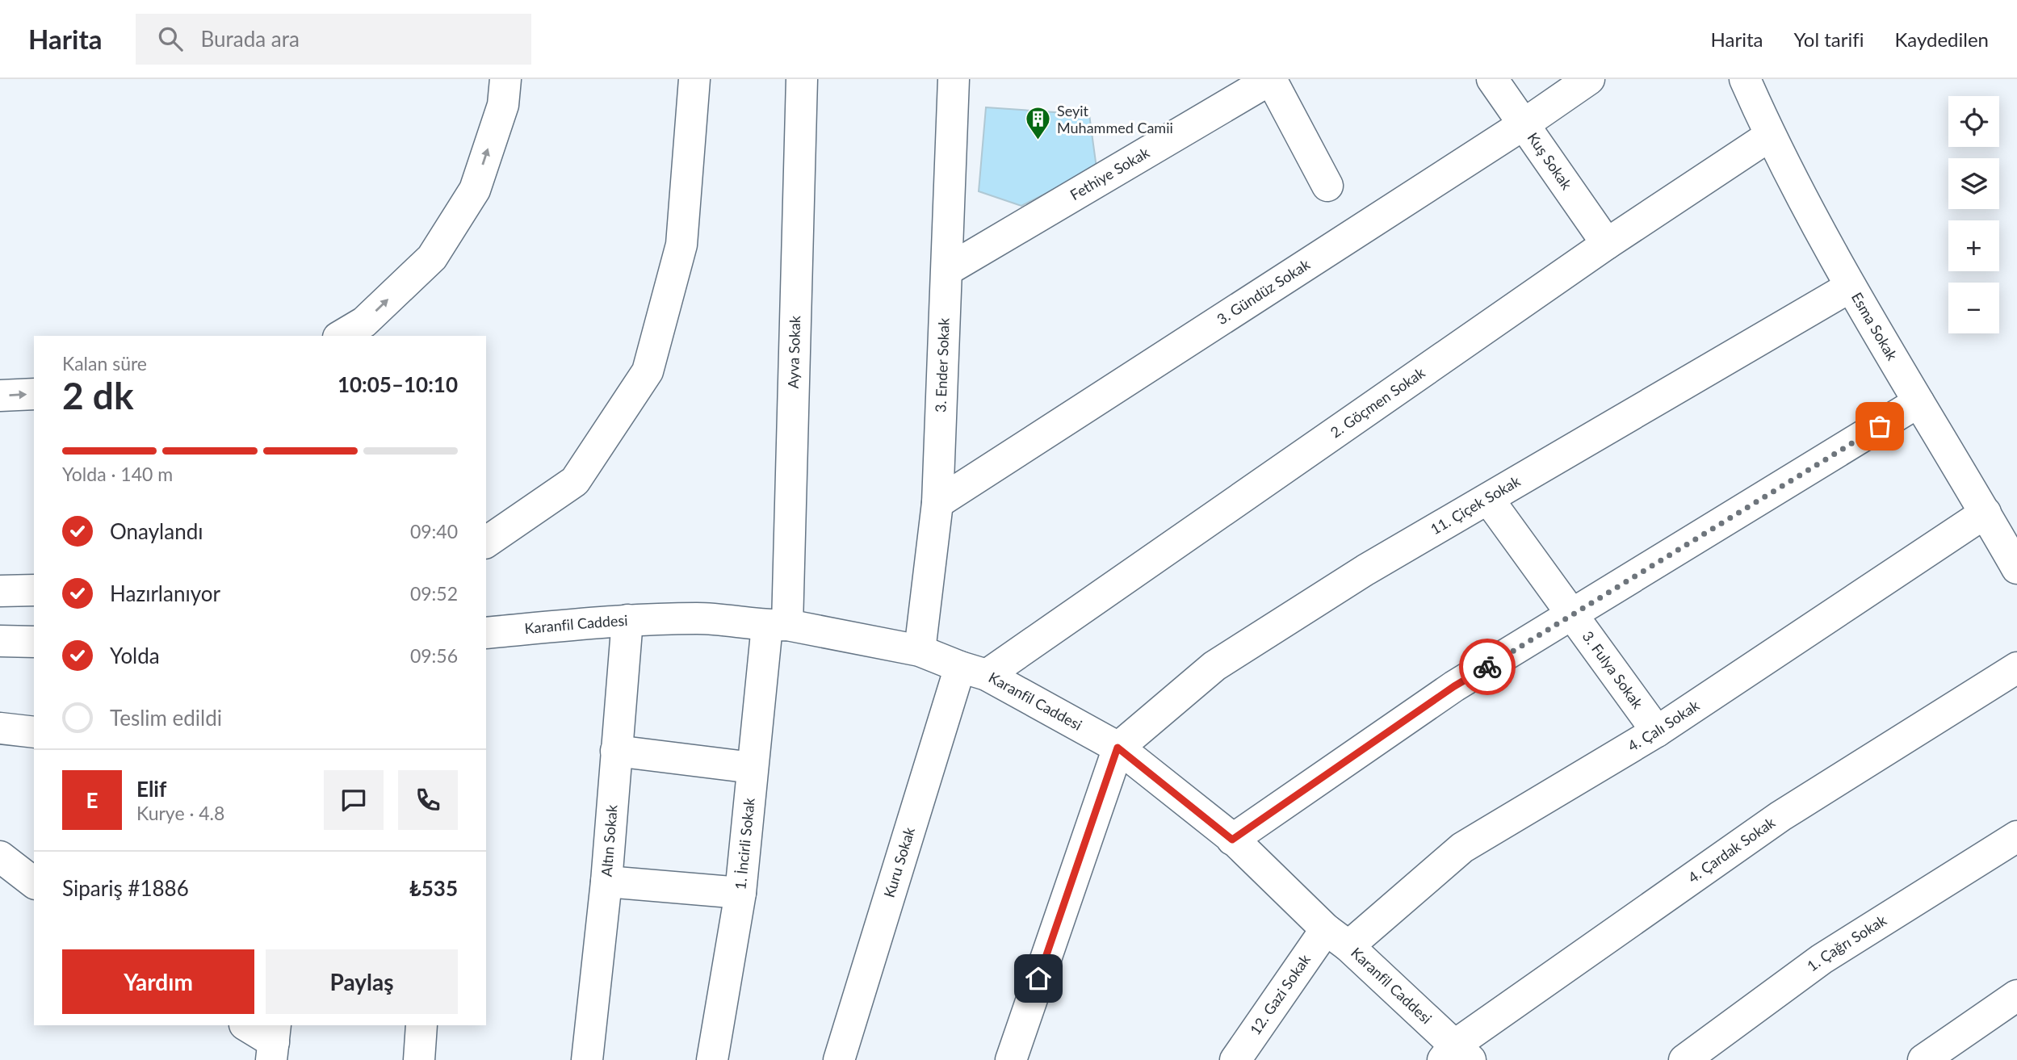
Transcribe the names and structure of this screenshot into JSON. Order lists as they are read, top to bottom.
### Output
{
  "streets": {
    "street": [
      "Kuş Sokak",
      "Fethiye Sokak",
      "3. Gündüz Sokak",
      "Esma Sokak",
      "Ayva Sokak",
      "3. Ender Sokak",
      "2. Göçmen Sokak",
      "11. Çiçek Sokak",
      "Karanfil Caddesi",
      "3. Fulya Sokak",
      "4. Çalı Sokak",
      "Altın Sokak",
      "1. İncirli Sokak",
      "4. Çardak Sokak",
      "Kuru Sokak",
      "1. Çağrı Sokak",
      "12. Gazi Sokak"
    ]
  },
  "crossings": [
    ["Kuş Sokak", "3. Gündüz Sokak"],
    ["Kuş Sokak", "2. Göçmen Sokak"],
    ["Fethiye Sokak", "3. Ender Sokak"],
    ["3. Gündüz Sokak", "3. Ender Sokak"],
    ["Esma Sokak", "2. Göçmen Sokak"],
    ["Esma Sokak", "11. Çiçek Sokak"],
    ["Esma Sokak", "4. Çalı Sokak"],
    ["Ayva Sokak", "Karanfil Caddesi"],
    ["Ayva Sokak", "1. İncirli Sokak"],
    ["3. Ender Sokak", "Karanfil Caddesi"],
    ["2. Göçmen Sokak", "Karanfil Caddesi"],
    ["2. Göçmen Sokak", "Kuru Sokak"],
    ["11. Çiçek Sokak", "Karanfil Caddesi"],
    ["11. Çiçek Sokak", "3. Fulya Sokak"],
    ["Karanfil Caddesi", "4. Çalı Sokak"],
    ["Karanfil Caddesi", "Altın Sokak"],
    ["Karanfil Caddesi", "1. İncirli Sokak"],
    ["Karanfil Caddesi", "4. Çardak Sokak"],
    ["Karanfil Caddesi", "Kuru Sokak"],
    ["Karanfil Caddesi", "12. Gazi Sokak"],
    ["3. Fulya Sokak", "4. Çalı Sokak"],
    ["4. Çalı Sokak", "12. Gazi Sokak"]
  ],
  "places": {
    "building": ["Seyit Muhammed Camii"]
  },
  "page": {
    "header": "Harita",
    "search": "Burada ara",
    "nav": ["Harita", "Yol tarifi", "Kaydedilen"],
    "map_buttons": ["+", "−"],
    "heading": ["2 dk", "Kalan süre", "10:05–10:10"],
    "panel": [
      "Elif",
      "Kurye · 4.8",
      "Sipariş #1886",
      "₺535"
    ],
    "bar": "Yolda · 140 m",
    "list": [
      ["Onaylandı", "09:40"],
      ["Hazırlanıyor", "09:52"],
      ["Yolda", "09:56"],
      "Teslim edildi"
    ],
    "round": "E",
    "buttons": ["Yardım", "Paylaş"]
  }
}
